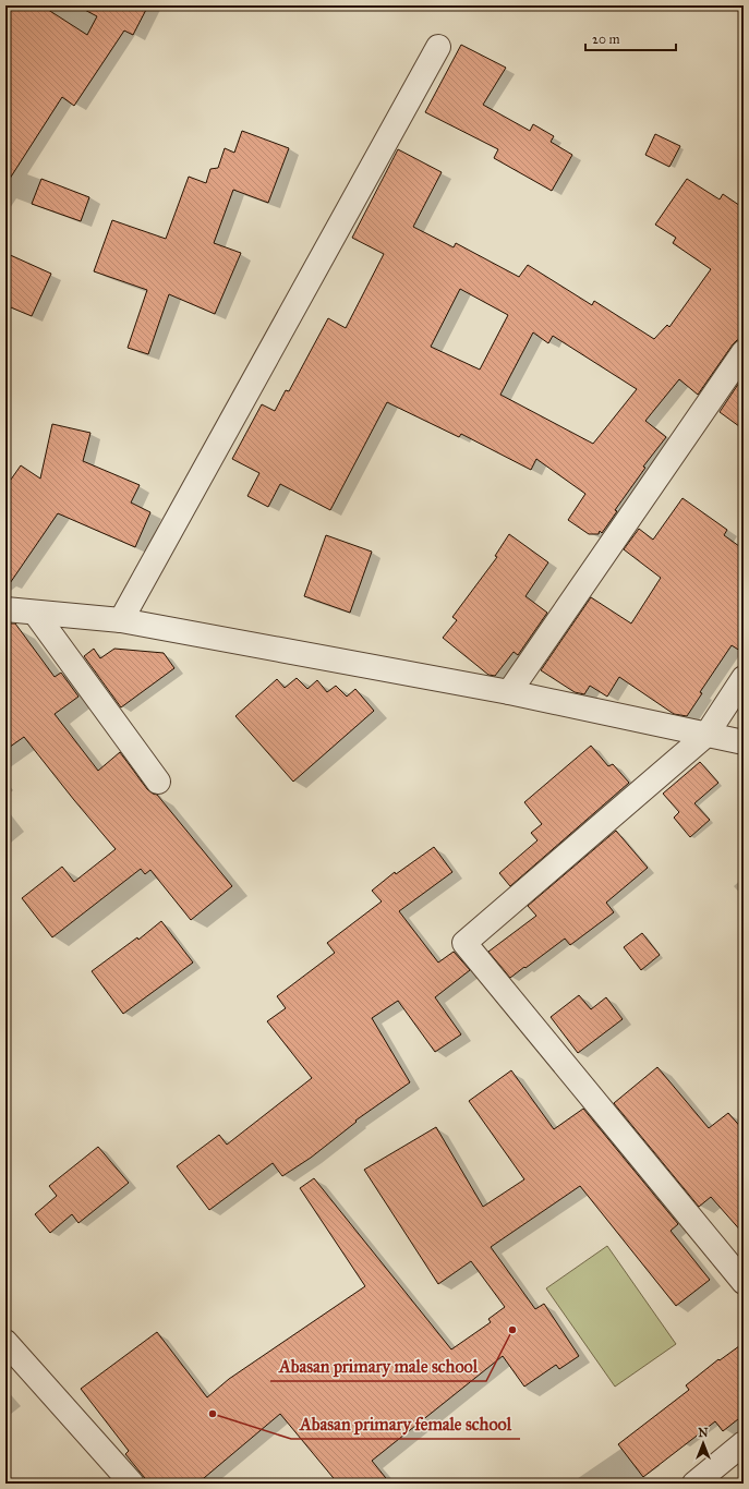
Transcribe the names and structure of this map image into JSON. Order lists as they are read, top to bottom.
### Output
{
  "places": ["Abasan primary male school", "Abasan primary female school"],
  "scale_bar": "20 m",
  "north": "top"
}
